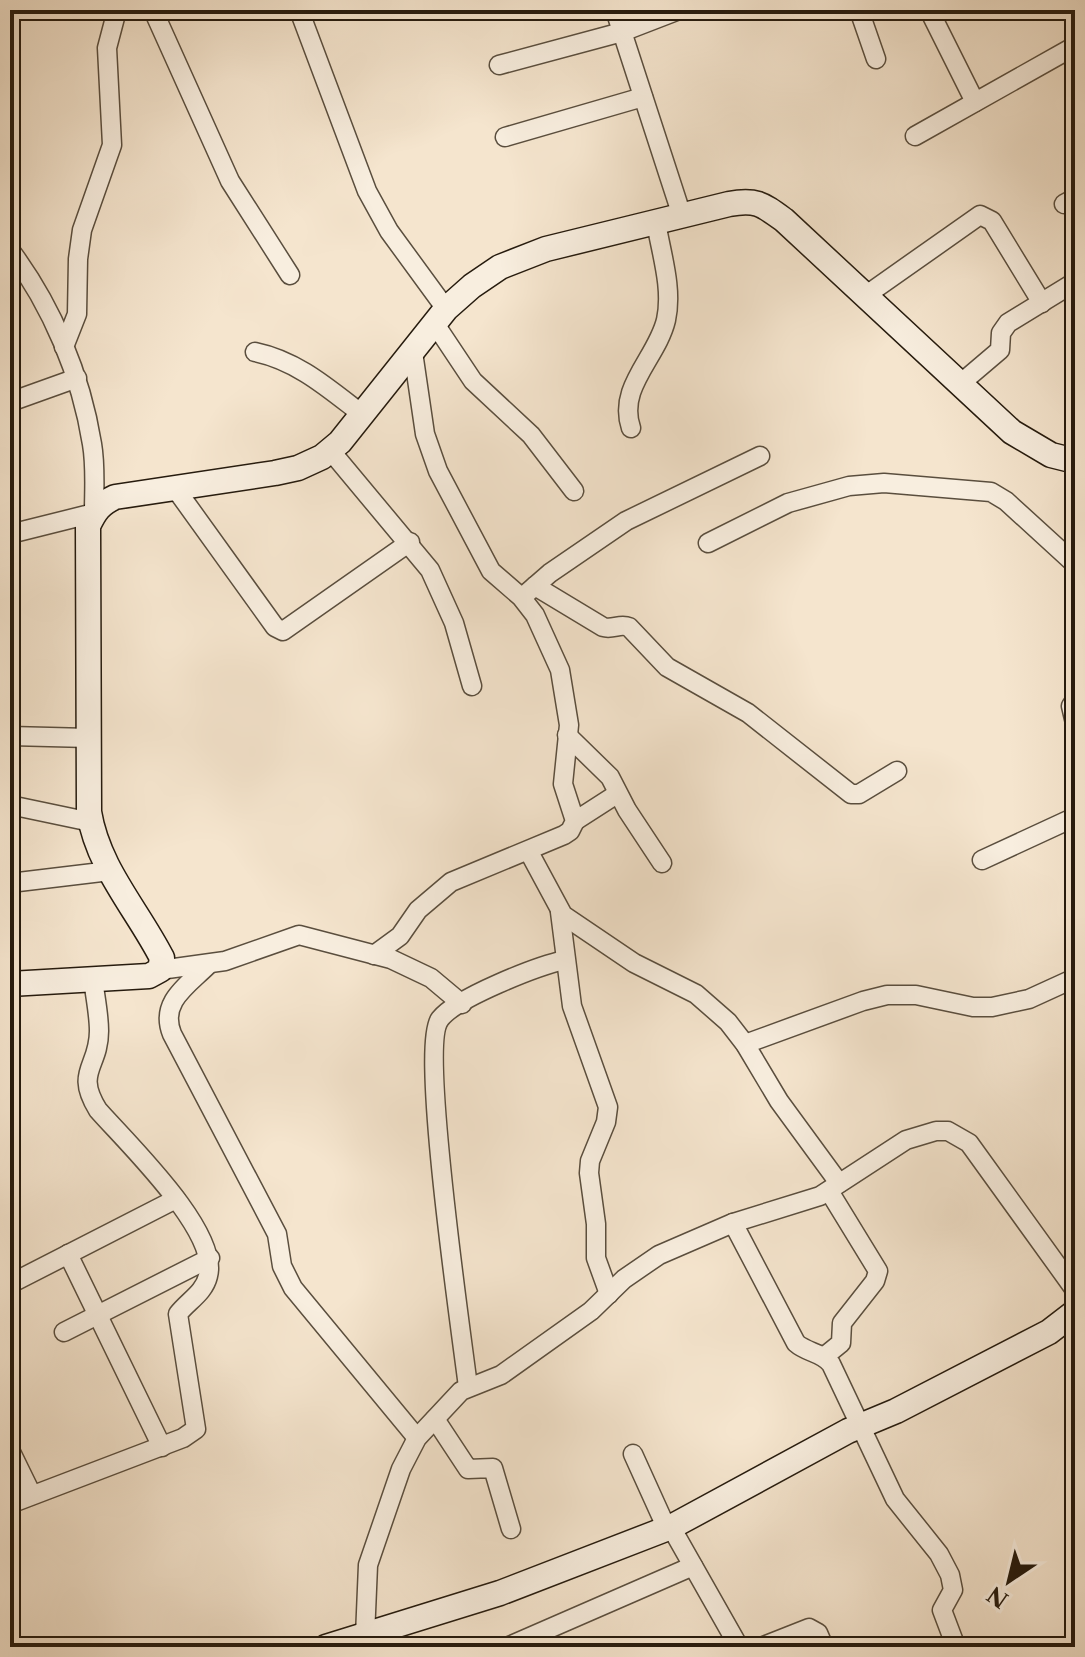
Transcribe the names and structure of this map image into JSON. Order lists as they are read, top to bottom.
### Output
{
  "north": "bottom left"
}
